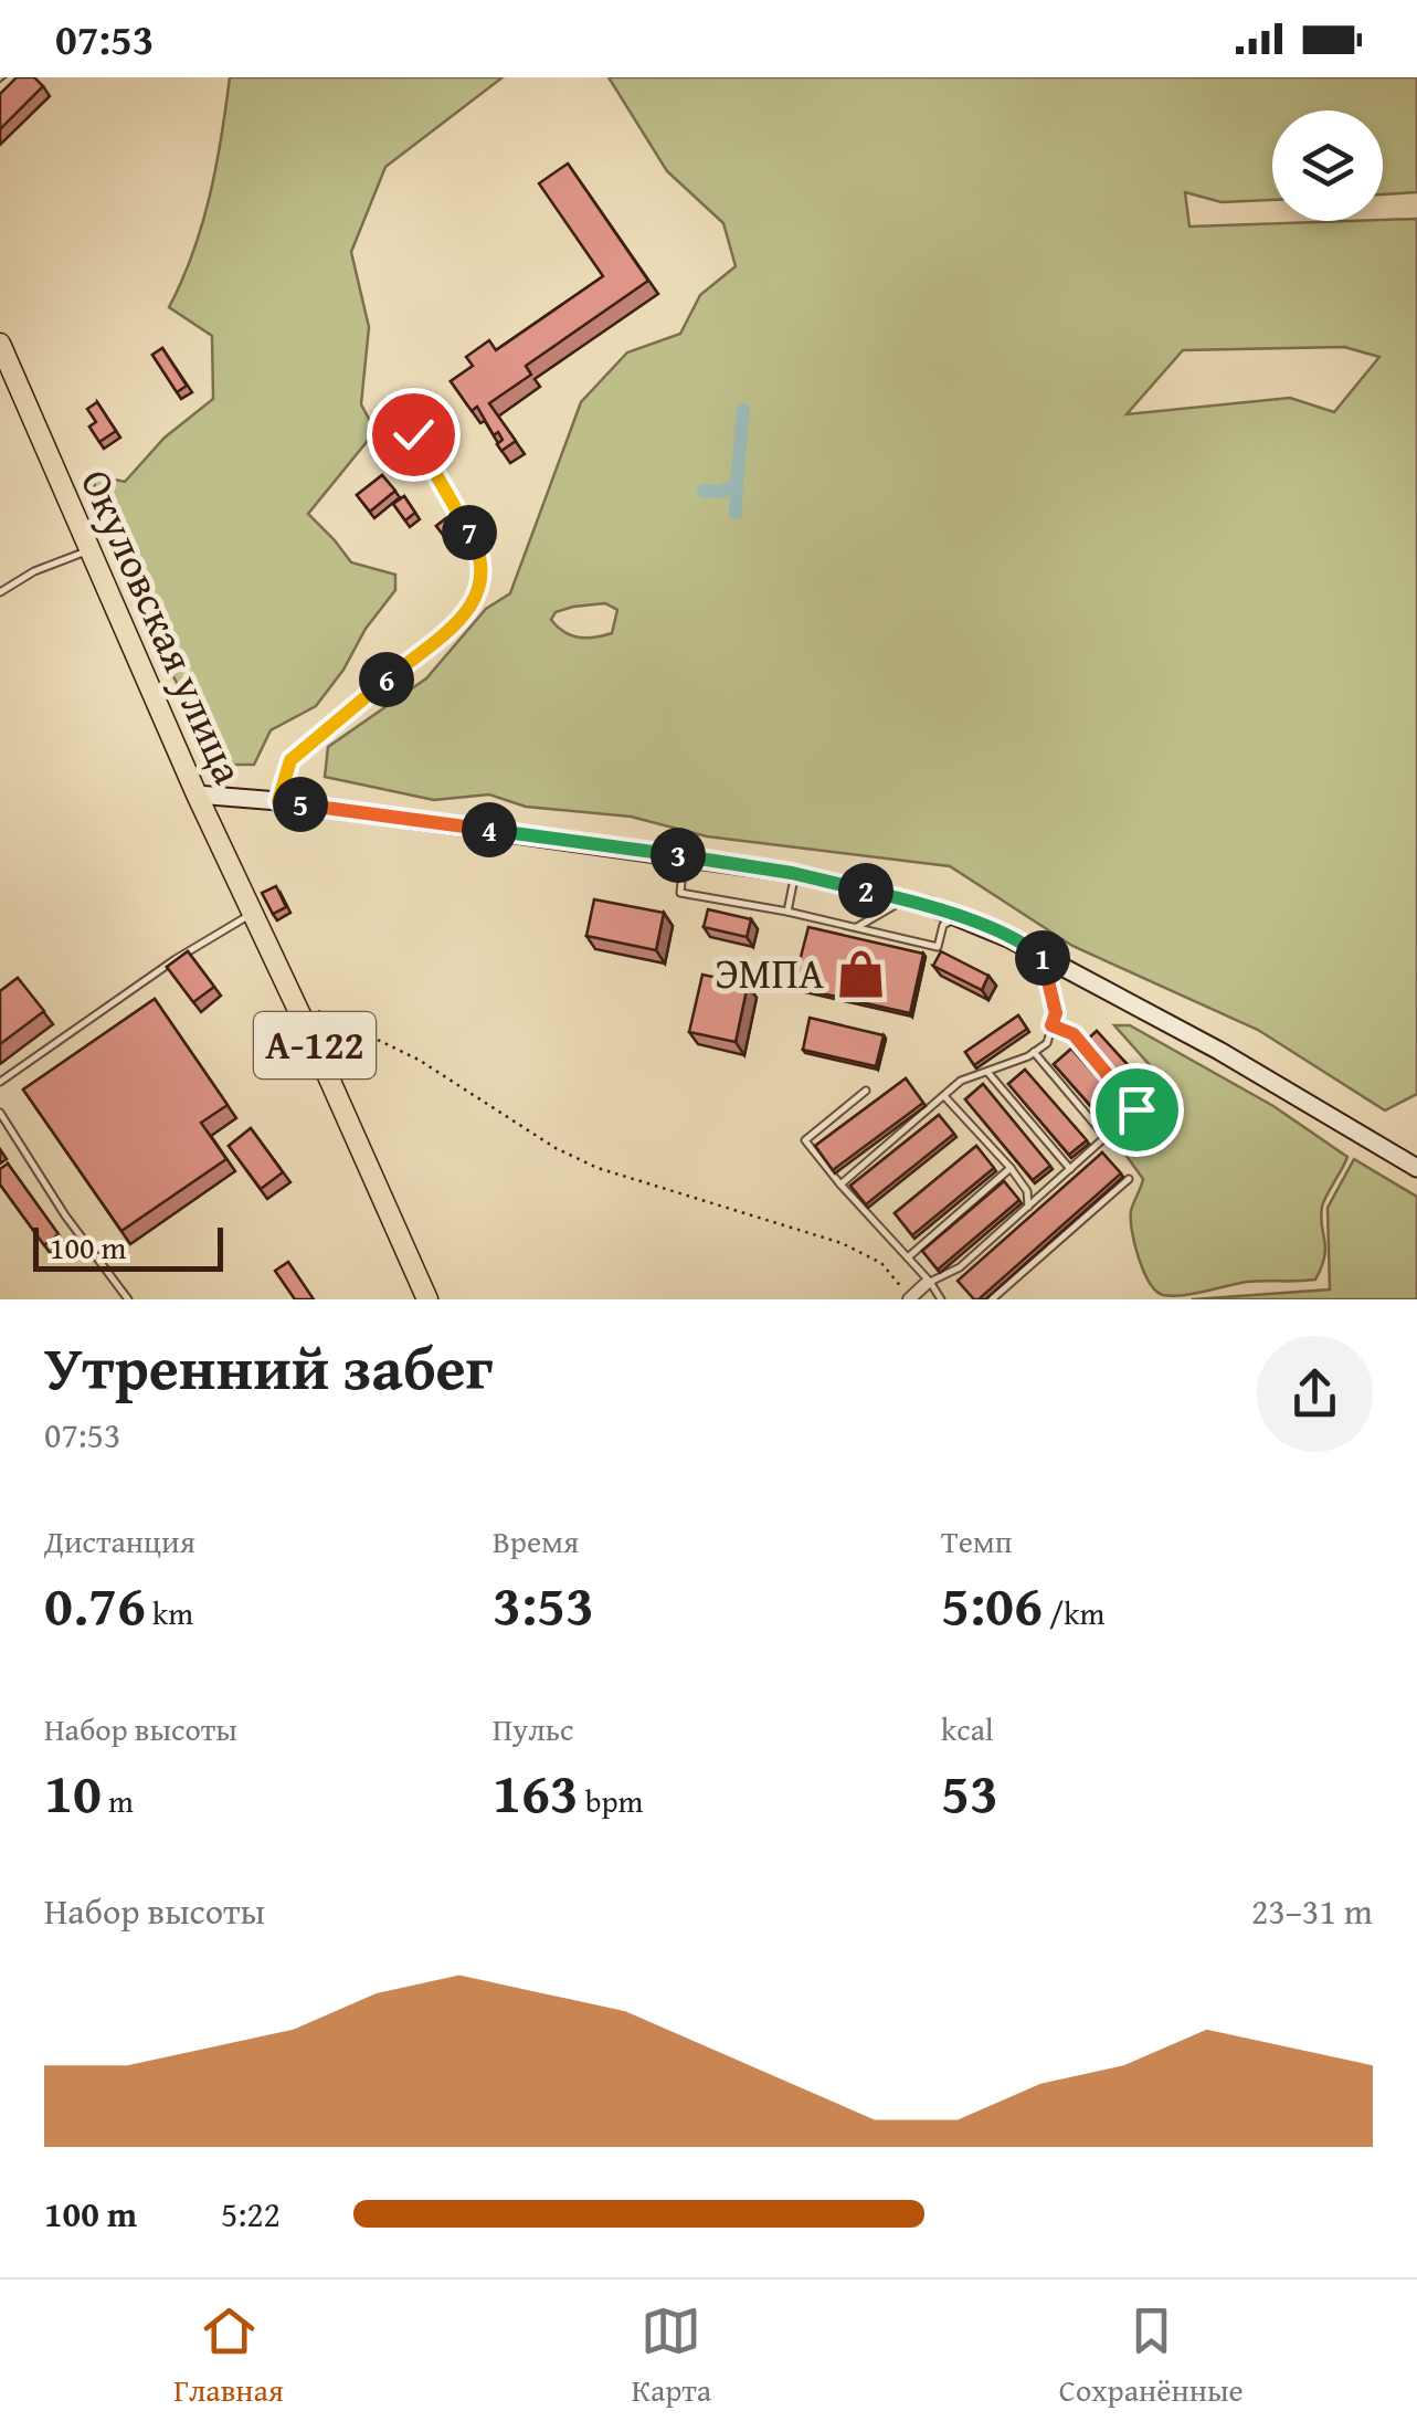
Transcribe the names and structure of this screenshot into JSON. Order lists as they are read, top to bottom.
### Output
{
  "streets": {
    "main road": ["Окуловская улица", "А-122"]
  },
  "places": {
    "shop": ["ЭМПА"]
  },
  "scale_bar": "100 m",
  "page": {
    "status": "07:53",
    "pins": [
      "7",
      "6",
      "5",
      "4",
      "3",
      "2",
      "1"
    ],
    "scale": "100 m",
    "heading": ["Утренний забег", "07:53"],
    "stats": [
      ["Дистанция", "0.76 km"],
      ["Время", "3:53"],
      ["Темп", "5:06 /km"],
      ["Набор высоты", "10 m"],
      ["Пульс", "163 bpm"],
      ["kcal", "53"]
    ],
    "chart": ["Набор высоты", "23–31 m"],
    "list": [
      {
        "name": "100 m",
        "note": "5:22"
      }
    ],
    "tabs": ["Главная", "Карта", "Сохранённые"]
  }
}
